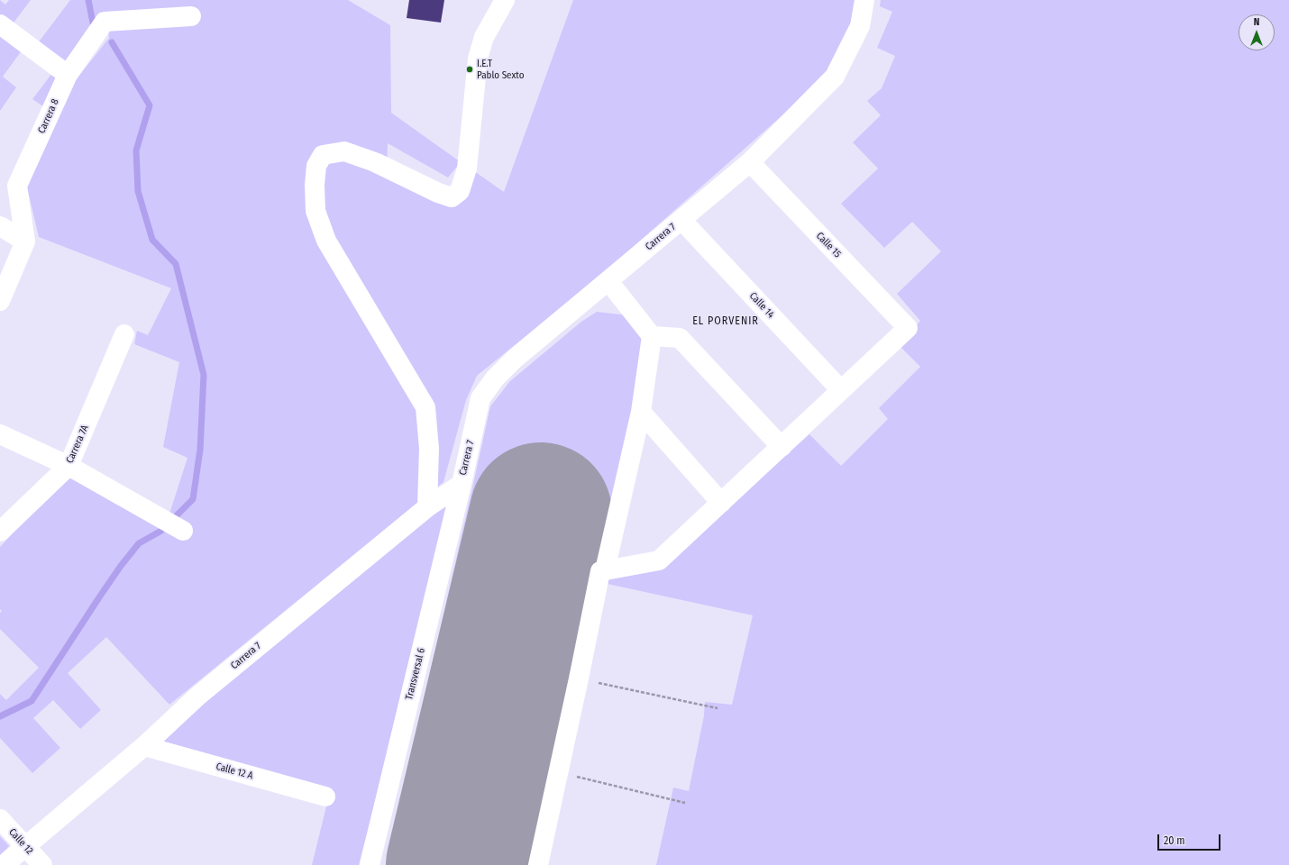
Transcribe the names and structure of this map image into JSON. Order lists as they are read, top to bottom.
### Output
{
  "streets": {
    "street": [
      "Carrera 8",
      "Carrera 7",
      "Calle 15",
      "Calle 14",
      "Carrera 7A",
      "Transversal 6",
      "Calle 12 A",
      "Calle 12"
    ]
  },
  "crossings": [
    ["Carrera 7", "Calle 15"],
    ["Carrera 7", "Calle 14"],
    ["Carrera 7", "Transversal 6"],
    ["Carrera 7", "Calle 12 A"],
    ["Carrera 7", "Calle 12"],
    ["Calle 15", "Calle 14"]
  ],
  "districts": ["EL PORVENIR"],
  "places": ["I.E.T Pablo Sexto"],
  "scale_bar": "20 m",
  "north": "top"
}
